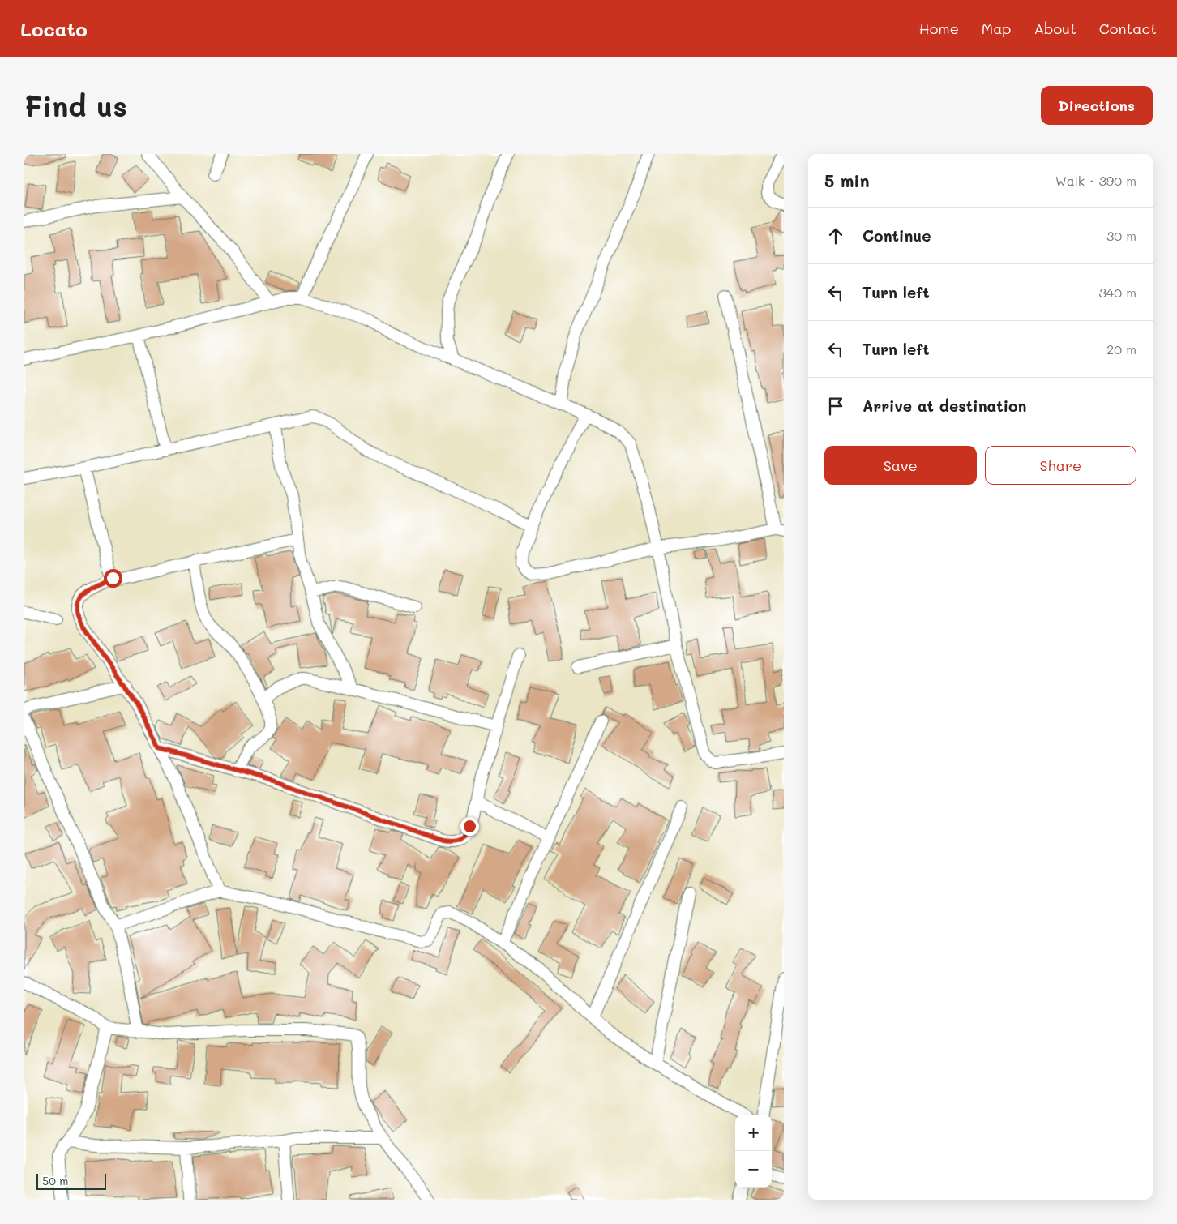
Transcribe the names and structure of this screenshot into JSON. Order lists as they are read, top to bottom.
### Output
{
  "scale_bar": "50 m",
  "page": {
    "header": "Locato",
    "nav": [
      "Home",
      "Map",
      "About",
      "Contact"
    ],
    "buttons": [
      "Directions",
      ["Save", "Share"]
    ],
    "title": "Find us",
    "heading": ["5 min", "Walk · 390 m"],
    "list": [
      ["Continue", "30 m"],
      ["Turn left", "340 m"],
      ["Turn left", "20 m"],
      "Arrive at destination"
    ],
    "map_buttons": ["+", "−"],
    "scale": "50 m"
  }
}
